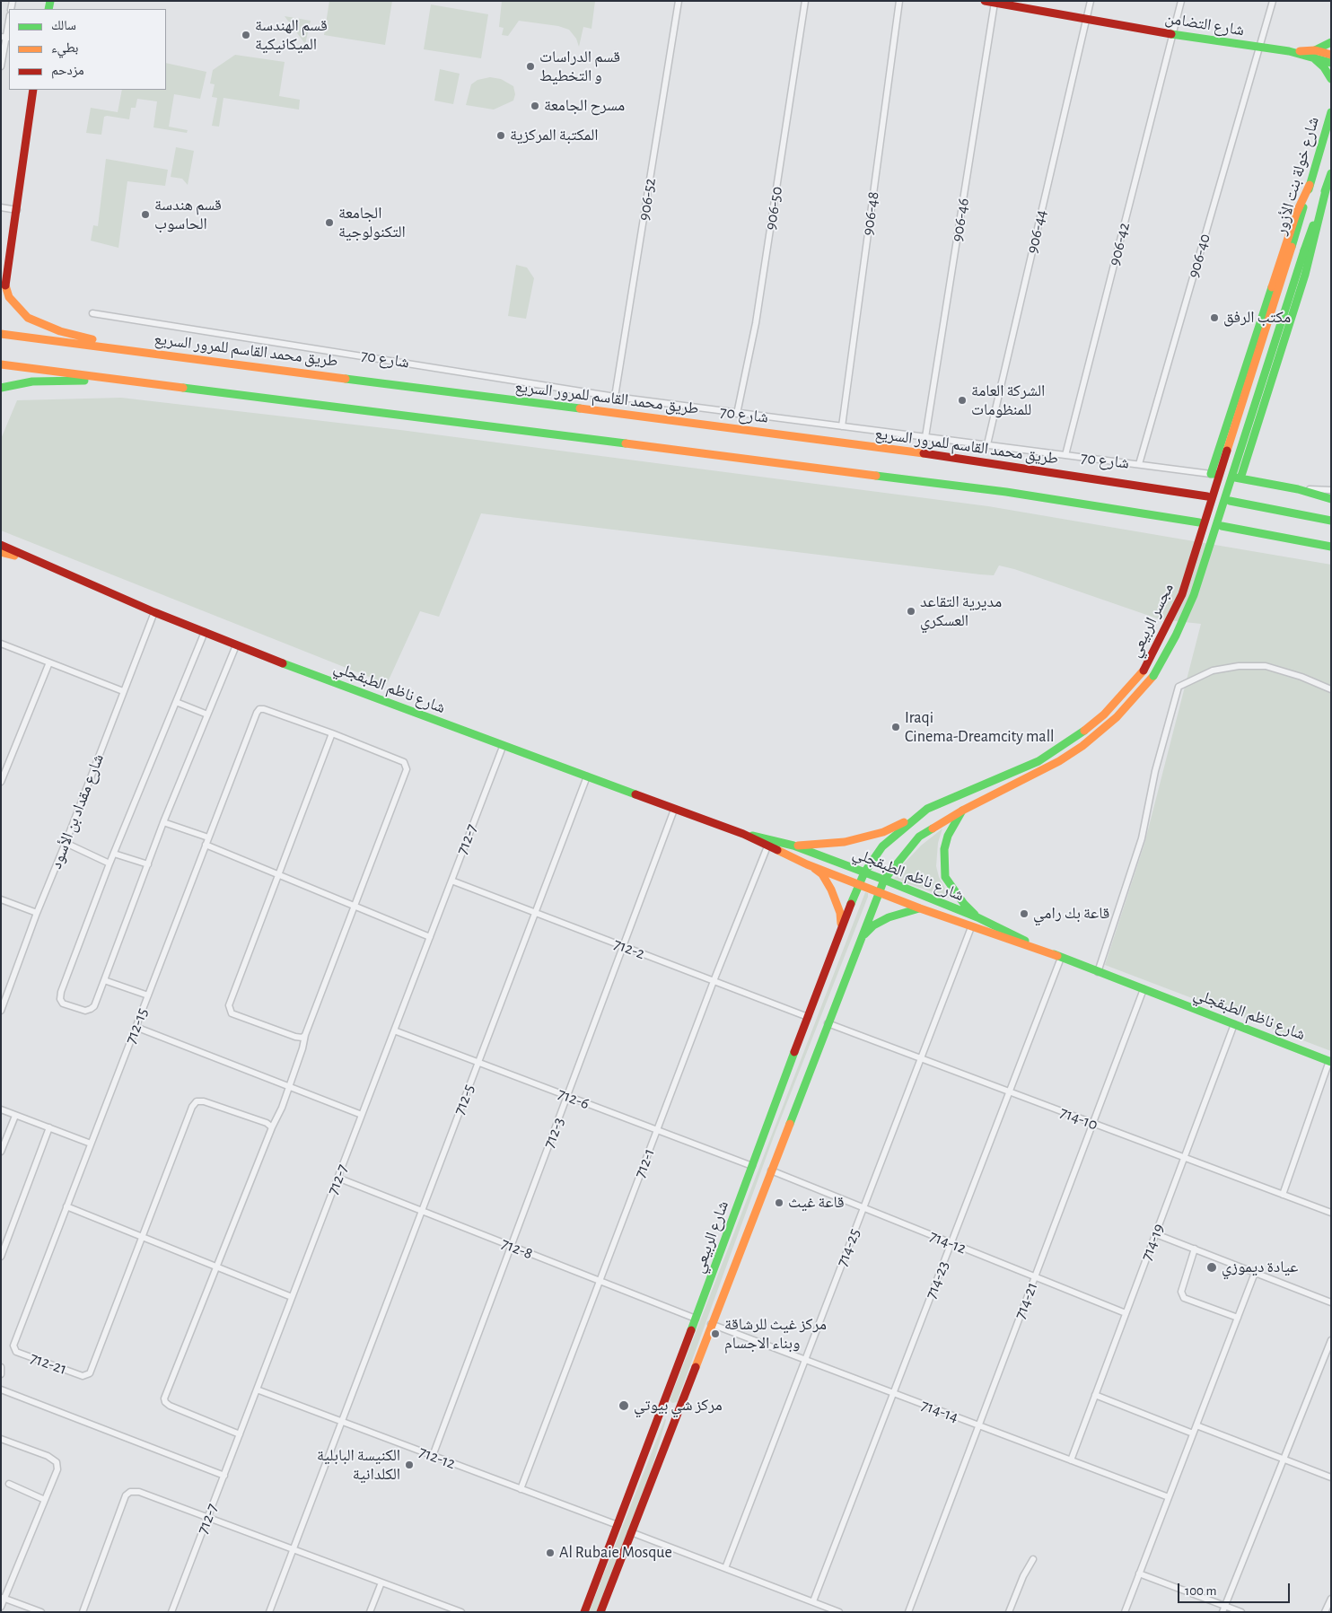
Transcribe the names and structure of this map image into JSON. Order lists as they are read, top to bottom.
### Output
{
  "streets": {
    "main road": [
      "شارع التضامن",
      "شارع خولة بنت الأزور",
      "طريق محمد القاسم للمرور السريع",
      "مجسر الربيعي",
      "شارع ناظم الطبقجلي",
      "شارع الربيعي"
    ],
    "street": [
      "906-52",
      "906-50",
      "906-48",
      "906-46",
      "906-44",
      "906-42",
      "906-40",
      "شارع 70",
      "شارع مقداد بن الأسود",
      "712-7",
      "712-2",
      "712-15",
      "712-6",
      "712-5",
      "714-10",
      "712-3",
      "712-1",
      "714-12",
      "714-19",
      "714-25",
      "712-8",
      "714-23",
      "714-21",
      "712-21",
      "714-14",
      "712-12"
    ]
  },
  "crossings": [
    ["شارع التضامن", "906-46"],
    ["شارع التضامن", "906-44"],
    ["شارع التضامن", "906-42"],
    ["شارع التضامن", "906-40"],
    ["شارع خولة بنت الأزور", "مجسر الربيعي"],
    ["906-52", "شارع 70"],
    ["906-50", "شارع 70"],
    ["906-48", "شارع 70"],
    ["906-46", "شارع 70"],
    ["906-44", "شارع 70"],
    ["906-42", "شارع 70"],
    ["906-40", "شارع 70"],
    ["مجسر الربيعي", "شارع ناظم الطبقجلي"],
    ["مجسر الربيعي", "شارع الربيعي"],
    ["شارع ناظم الطبقجلي", "شارع مقداد بن الأسود"],
    ["شارع ناظم الطبقجلي", "712-7"],
    ["شارع ناظم الطبقجلي", "712-5"],
    ["شارع ناظم الطبقجلي", "712-3"],
    ["شارع ناظم الطبقجلي", "712-1"],
    ["شارع ناظم الطبقجلي", "شارع الربيعي"],
    ["شارع ناظم الطبقجلي", "714-19"],
    ["شارع ناظم الطبقجلي", "714-25"],
    ["شارع ناظم الطبقجلي", "714-23"],
    ["شارع ناظم الطبقجلي", "714-21"],
    ["712-7", "712-2"],
    ["712-7", "712-6"],
    ["712-7", "712-8"],
    ["712-7", "712-12"],
    ["712-2", "712-5"],
    ["712-2", "712-3"],
    ["712-2", "712-1"],
    ["712-2", "شارع الربيعي"],
    ["712-15", "712-21"],
    ["712-6", "712-5"],
    ["712-6", "712-3"],
    ["712-6", "712-1"],
    ["712-6", "شارع الربيعي"],
    ["712-5", "712-8"],
    ["712-5", "712-12"],
    ["714-10", "شارع الربيعي"],
    ["714-10", "714-19"],
    ["714-10", "714-25"],
    ["714-10", "714-23"],
    ["714-10", "714-21"],
    ["712-3", "712-8"],
    ["712-3", "712-12"],
    ["712-1", "712-8"],
    ["712-1", "712-12"],
    ["شارع الربيعي", "714-12"],
    ["شارع الربيعي", "712-8"],
    ["شارع الربيعي", "714-14"],
    ["شارع الربيعي", "712-12"],
    ["714-12", "714-19"],
    ["714-12", "714-25"],
    ["714-12", "714-23"],
    ["714-12", "714-21"],
    ["714-19", "714-14"],
    ["714-25", "714-14"],
    ["714-23", "714-14"],
    ["714-21", "714-14"]
  ],
  "places": [
    "قسم الهندسة الميكانيكية",
    "قسم الدراسات و التخطيط",
    "مسرح الجامعة",
    "المكتبة المركزية",
    "قسم هندسة الحاسوب",
    "الجامعة التكنولوجية",
    "مكتب الرفق",
    "الشركة العامة للمنظومات",
    "مديرية التقاعد العسكري",
    "Iraqi Cinema-Dreamcity mall",
    "قاعة بك رامي",
    "قاعة غيث",
    "عيادة ديموزي",
    "مركز غيث للرشاقة وبناء الاجسام",
    "مركز شي بيوتي",
    "الكنيسة البابلية الكلدانية",
    "Al Rubaie Mosque"
  ],
  "legend": ["سالك", "بطيء", "مزدحم"],
  "scale_bar": "100 m"
}
